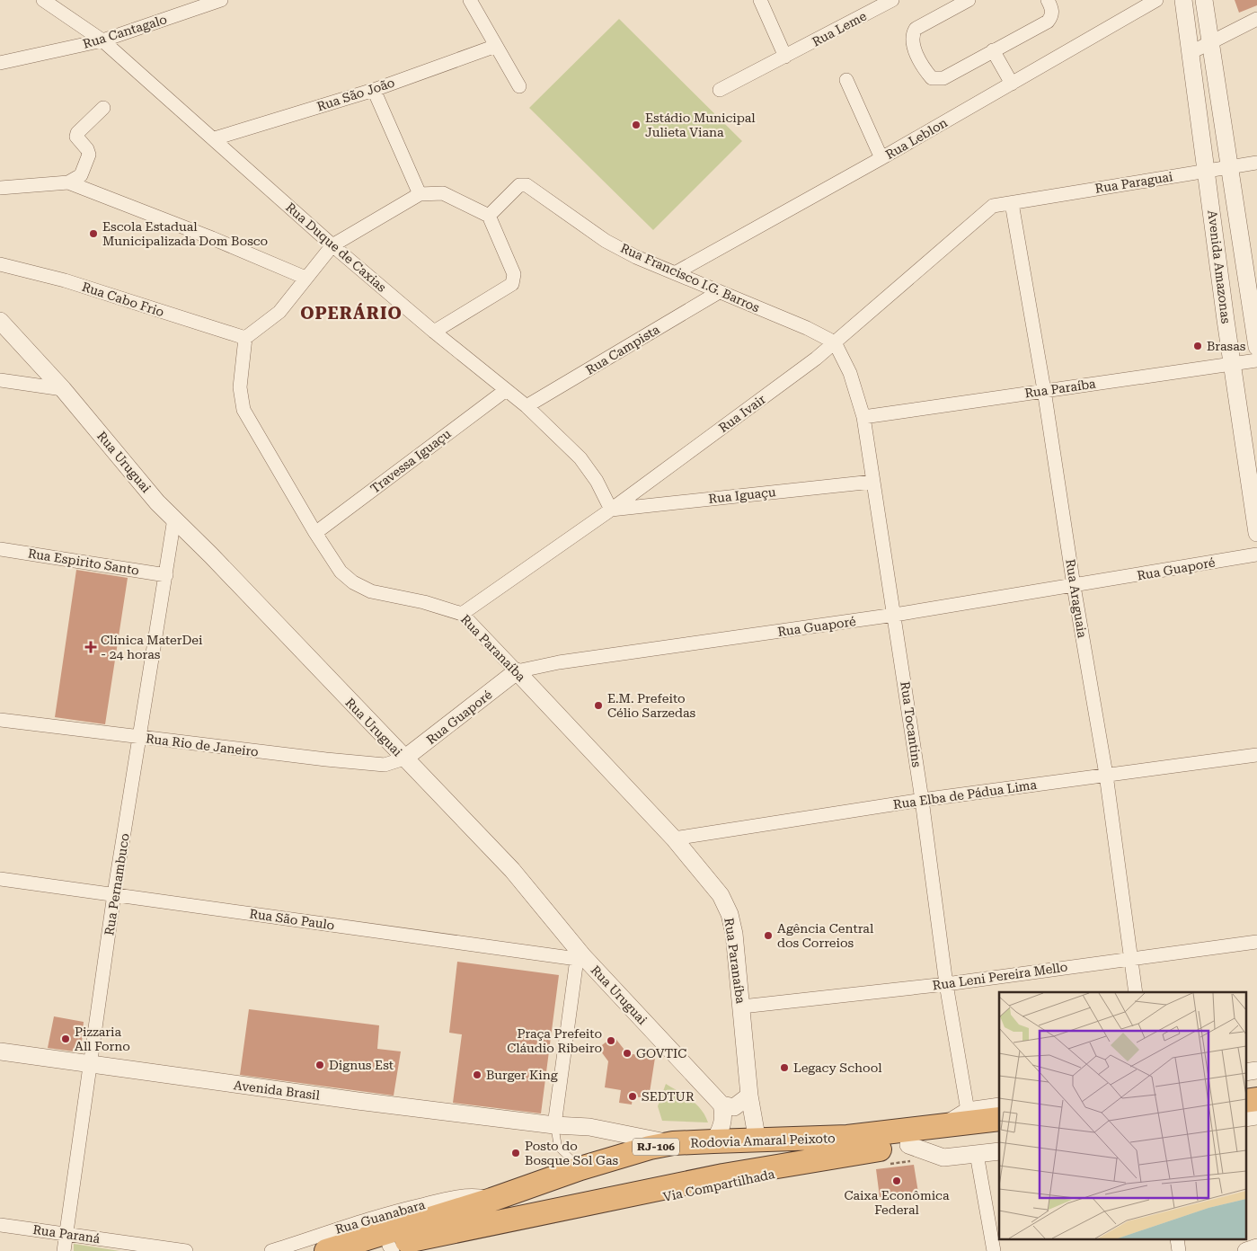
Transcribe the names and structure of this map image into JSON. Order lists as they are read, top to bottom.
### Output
{
  "streets": {
    "highway": ["Rodovia Amaral Peixoto", "RJ-106"],
    "street": [
      "Rua Leme",
      "Rua Cantagalo",
      "Rua São João",
      "Rua Leblon",
      "Rua Paraguai",
      "Rua Duque de Caxias",
      "Avenida Amazonas",
      "Rua Francisco I.G. Barros",
      "Rua Cabo Frio",
      "Rua Campista",
      "Rua Paraíba",
      "Rua Ivair",
      "Travessa Iguaçu",
      "Rua Uruguai",
      "Rua Iguaçu",
      "Rua Espirito Santo",
      "Rua Guaporé",
      "Rua Araguaia",
      "Rua Paranaíba",
      "Rua Tocantins",
      "Rua Rio de Janeiro",
      "Rua Elba de Pádua Lima",
      "Rua Pernambuco",
      "Rua São Paulo",
      "Rua Leni Pereira Mello",
      "Avenida Brasil",
      "Rua Guanabara",
      "Rua Paraná"
    ]
  },
  "crossings": [
    ["Rua Cantagalo", "Rua Duque de Caxias"],
    ["Rua São João", "Rua Duque de Caxias"],
    ["Rua Leblon", "Rua Francisco I.G. Barros"],
    ["Rua Paraguai", "Avenida Amazonas"],
    ["Rua Paraguai", "Rua Ivair"],
    ["Rua Paraguai", "Rua Araguaia"],
    ["Rua Duque de Caxias", "Rua Campista"],
    ["Rua Duque de Caxias", "Rua Ivair"],
    ["Rua Duque de Caxias", "Travessa Iguaçu"],
    ["Rua Duque de Caxias", "Rua Iguaçu"],
    ["Avenida Amazonas", "Rua Paraíba"],
    ["Rua Francisco I.G. Barros", "Rua Campista"],
    ["Rua Francisco I.G. Barros", "Rua Ivair"],
    ["Rua Francisco I.G. Barros", "Rua Tocantins"],
    ["Rua Cabo Frio", "Rua Paranaíba"],
    ["Rua Paraíba", "Rua Araguaia"],
    ["Rua Paraíba", "Rua Tocantins"],
    ["Rua Ivair", "Rua Iguaçu"],
    ["Rua Ivair", "Rua Araguaia"],
    ["Rua Ivair", "Rua Paranaíba"],
    ["Rua Ivair", "Rua Tocantins"],
    ["Travessa Iguaçu", "Rua Paranaíba"],
    ["Rua Uruguai", "Rua Guaporé"],
    ["Rua Uruguai", "Rua Rio de Janeiro"],
    ["Rua Uruguai", "Rua Pernambuco"],
    ["Rua Uruguai", "Rua São Paulo"],
    ["Rua Iguaçu", "Rua Tocantins"],
    ["Rua Espirito Santo", "Rua Pernambuco"],
    ["Rua Guaporé", "Rua Araguaia"],
    ["Rua Guaporé", "Rua Paranaíba"],
    ["Rua Guaporé", "Rua Tocantins"],
    ["Rua Guaporé", "Rua Rio de Janeiro"],
    ["Rua Araguaia", "Rua Elba de Pádua Lima"],
    ["Rua Araguaia", "Rua Leni Pereira Mello"],
    ["Rua Paranaíba", "Rua Elba de Pádua Lima"],
    ["Rua Paranaíba", "Rua Leni Pereira Mello"],
    ["Rua Paranaíba", "Rodovia Amaral Peixoto"],
    ["Rua Tocantins", "Rua Elba de Pádua Lima"],
    ["Rua Tocantins", "Rua Leni Pereira Mello"],
    ["Rua Rio de Janeiro", "Rua Pernambuco"],
    ["Rua Pernambuco", "Rua São Paulo"],
    ["Rua Pernambuco", "Avenida Brasil"],
    ["Rua Pernambuco", "Rua Paraná"],
    ["Avenida Brasil", "Rodovia Amaral Peixoto"],
    ["Rodovia Amaral Peixoto", "Rua Guanabara"]
  ],
  "districts": ["OPERÁRIO"],
  "places": {
    "other": [
      "Estádio Municipal Julieta Viana",
      "Escola Estadual Municipalizada Dom Bosco",
      "Brasas",
      "E.M. Prefeito Célio Sarzedas",
      "Agência Central dos Correios",
      "Pizzaria All Forno",
      "Praça Prefeito Cláudio Ribeiro",
      "GOVTIC",
      "Dignus Est",
      "Legacy School",
      "Burger King",
      "SEDTUR",
      "Posto do Bosque Sol Gas",
      "Caixa Econômica Federal"
    ],
    "health": ["Clínica MaterDei - 24 horas"]
  }
}
